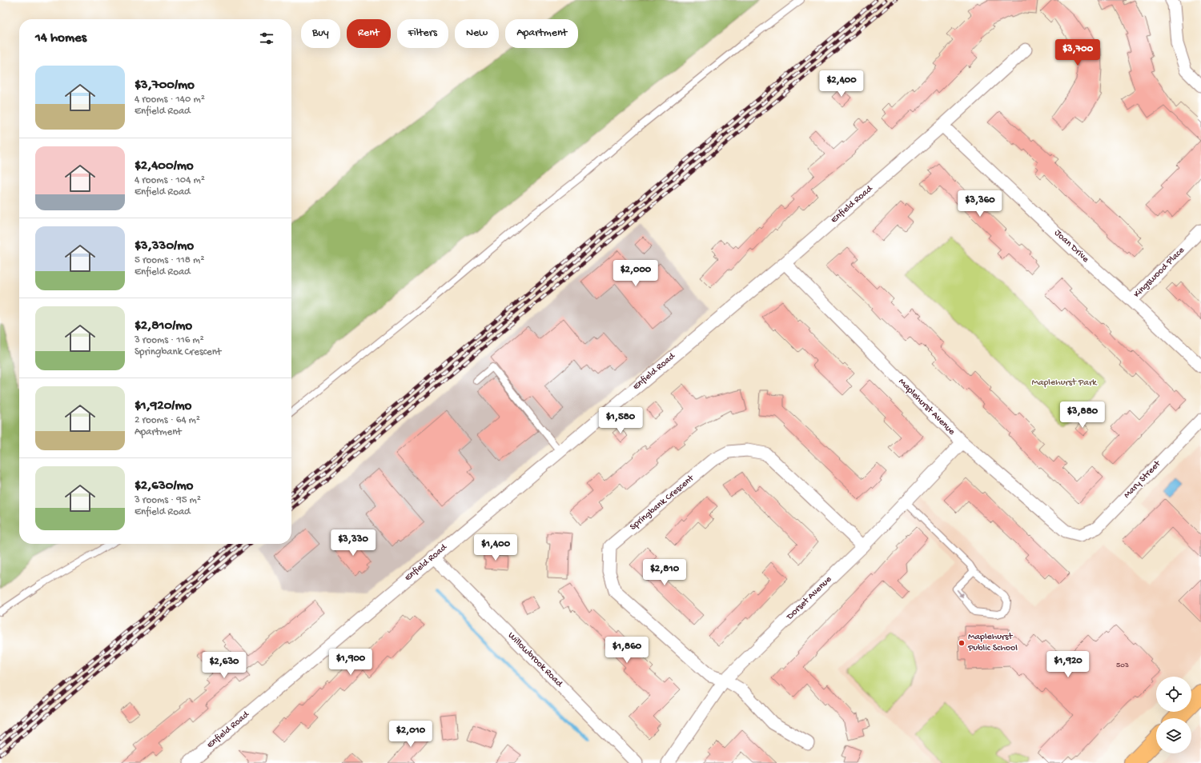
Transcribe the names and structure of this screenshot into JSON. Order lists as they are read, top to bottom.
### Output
{
  "streets": {
    "street": [
      "Enfield Road",
      "Joan Drive",
      "Kingswood Place",
      "Maplehurst Avenue",
      "Mary Street",
      "Springbank Crescent",
      "Dorset Avenue",
      "Willowbrook Road"
    ]
  },
  "crossings": [
    ["Enfield Road", "Joan Drive"],
    ["Enfield Road", "Maplehurst Avenue"],
    ["Enfield Road", "Willowbrook Road"],
    ["Joan Drive", "Kingswood Place"],
    ["Maplehurst Avenue", "Mary Street"],
    ["Maplehurst Avenue", "Dorset Avenue"],
    ["Springbank Crescent", "Dorset Avenue"]
  ],
  "parks": ["Maplehurst Park"],
  "places": ["Maplehurst Public School"],
  "house_numbers": ["503"],
  "page": {
    "chip": [
      "Buy",
      "Rent",
      "Filters",
      "New",
      "Apartment"
    ],
    "heading": "14 homes",
    "price": [
      "$3,700",
      "$2,400",
      "$3,360",
      "$2,000",
      "$3,880",
      "$1,580",
      "$3,330",
      "$1,400",
      "$2,810",
      "$1,860",
      "$1,900",
      "$1,920",
      "$2,630",
      "$2,010"
    ],
    "list": [
      {
        "name": "$3,700/mo",
        "note": "4 rooms · 140 m² · Enfield Road"
      },
      {
        "name": "$2,400/mo",
        "note": "4 rooms · 104 m² · Enfield Road"
      },
      {
        "name": "$3,330/mo",
        "note": "5 rooms · 118 m² · Enfield Road"
      },
      {
        "name": "$2,810/mo",
        "note": "3 rooms · 116 m² · Springbank Crescent"
      },
      {
        "name": "$1,920/mo",
        "note": "2 rooms · 64 m² · Apartment"
      },
      {
        "name": "$2,630/mo",
        "note": "3 rooms · 95 m² · Enfield Road"
      }
    ]
  }
}
